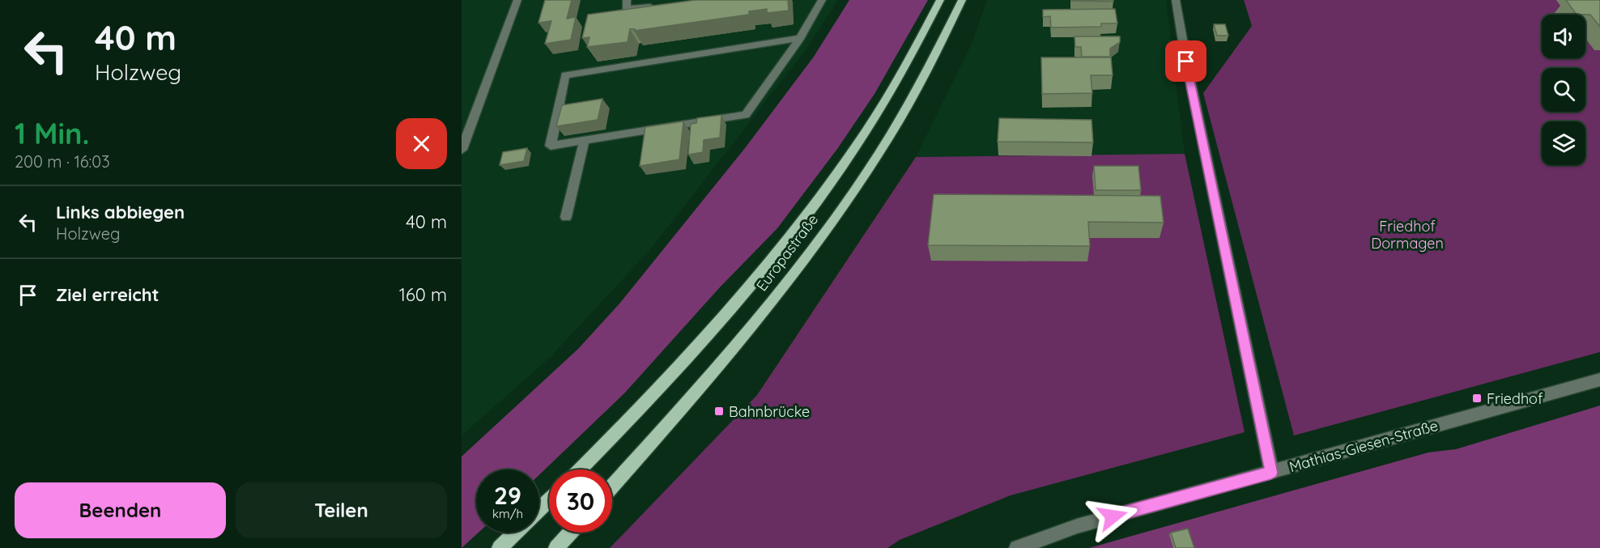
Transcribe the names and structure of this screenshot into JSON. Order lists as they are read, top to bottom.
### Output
{
  "streets": {
    "main road": ["Europastraße"],
    "street": ["Mathias-Giesen-Straße"]
  },
  "parks": ["Friedhof Dormagen"],
  "places": {
    "transit": ["Friedhof", "Bahnbrücke"]
  },
  "page": {
    "turn": ["40 m", "Holzweg"],
    "heading": ["1 Min.", "200 m · 16:03"],
    "list": [
      {
        "name": "Links abbiegen",
        "note": "Holzweg",
        "value": "40 m"
      },
      {
        "name": "Ziel erreicht",
        "value": "160 m"
      }
    ],
    "speed": "29 km/h",
    "limit": "30",
    "buttons": ["Beenden", "Teilen"]
  }
}
